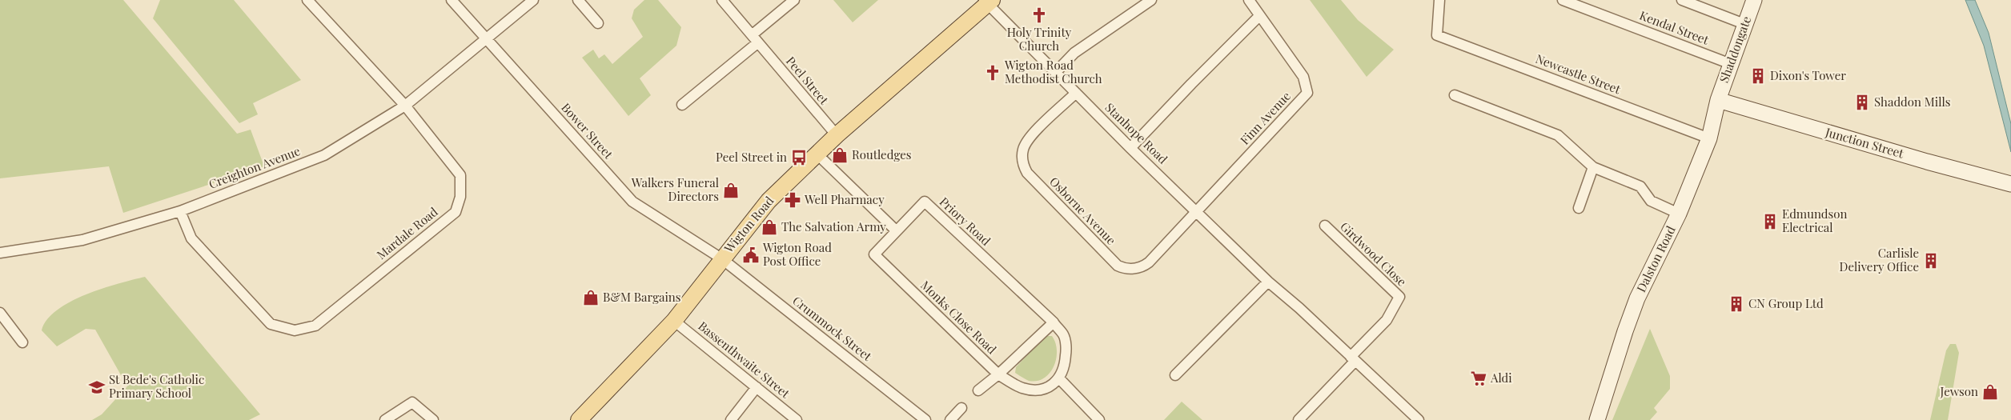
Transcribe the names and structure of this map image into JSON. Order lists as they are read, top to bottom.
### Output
{
  "streets": {
    "main road": [
      "Shaddongate",
      "Junction Street",
      "Wigton Road",
      "Dalston Road"
    ],
    "street": [
      "Kendal Street",
      "Newcastle Street",
      "Peel Street",
      "Finn Avenue",
      "Bower Street",
      "Stanhope Road",
      "Creighton Avenue",
      "Osborne Avenue",
      "Priory Road",
      "Mardale Road",
      "Girdwood Close",
      "Monks Close Road",
      "Crummock Street",
      "Bassenthwaite Street"
    ]
  },
  "crossings": [
    ["Kendal Street", "Shaddongate"],
    ["Shaddongate", "Junction Street"],
    ["Shaddongate", "Dalston Road"],
    ["Newcastle Street", "Dalston Road"],
    ["Peel Street", "Wigton Road"],
    ["Finn Avenue", "Stanhope Road"],
    ["Finn Avenue", "Osborne Avenue"],
    ["Bower Street", "Creighton Avenue"],
    ["Bower Street", "Wigton Road"],
    ["Bower Street", "Crummock Street"],
    ["Stanhope Road", "Osborne Avenue"],
    ["Stanhope Road", "Wigton Road"],
    ["Stanhope Road", "Girdwood Close"],
    ["Junction Street", "Dalston Road"],
    ["Creighton Avenue", "Mardale Road"],
    ["Priory Road", "Monks Close Road"],
    ["Wigton Road", "Crummock Street"],
    ["Wigton Road", "Bassenthwaite Street"]
  ],
  "places": {
    "church": ["Holy Trinity Church", "Wigton Road Methodist Church"],
    "building": [
      "Dixon's Tower",
      "Shaddon Mills",
      "Edmundson Electrical",
      "Carlisle Delivery Office",
      "CN Group Ltd"
    ],
    "shop": [
      "Routledges",
      "Walkers Funeral Directors",
      "The Salvation Army",
      "B&M Bargains",
      "Jewson"
    ],
    "bus stop": ["Peel Street in"],
    "pharmacy": ["Well Pharmacy"],
    "public building": ["Wigton Road Post Office"],
    "supermarket": ["Aldi"],
    "school or university": ["St Bede's Catholic Primary School"]
  }
}
